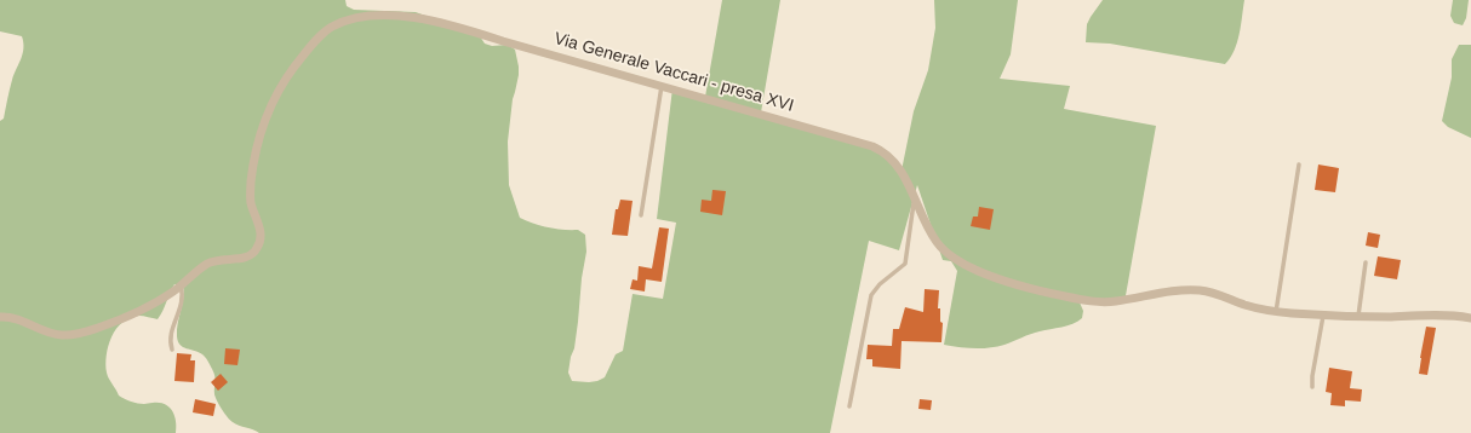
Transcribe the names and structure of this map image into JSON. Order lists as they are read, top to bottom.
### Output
{
  "streets": {
    "street": ["Via Generale Vaccari - presa XVI"]
  }
}
